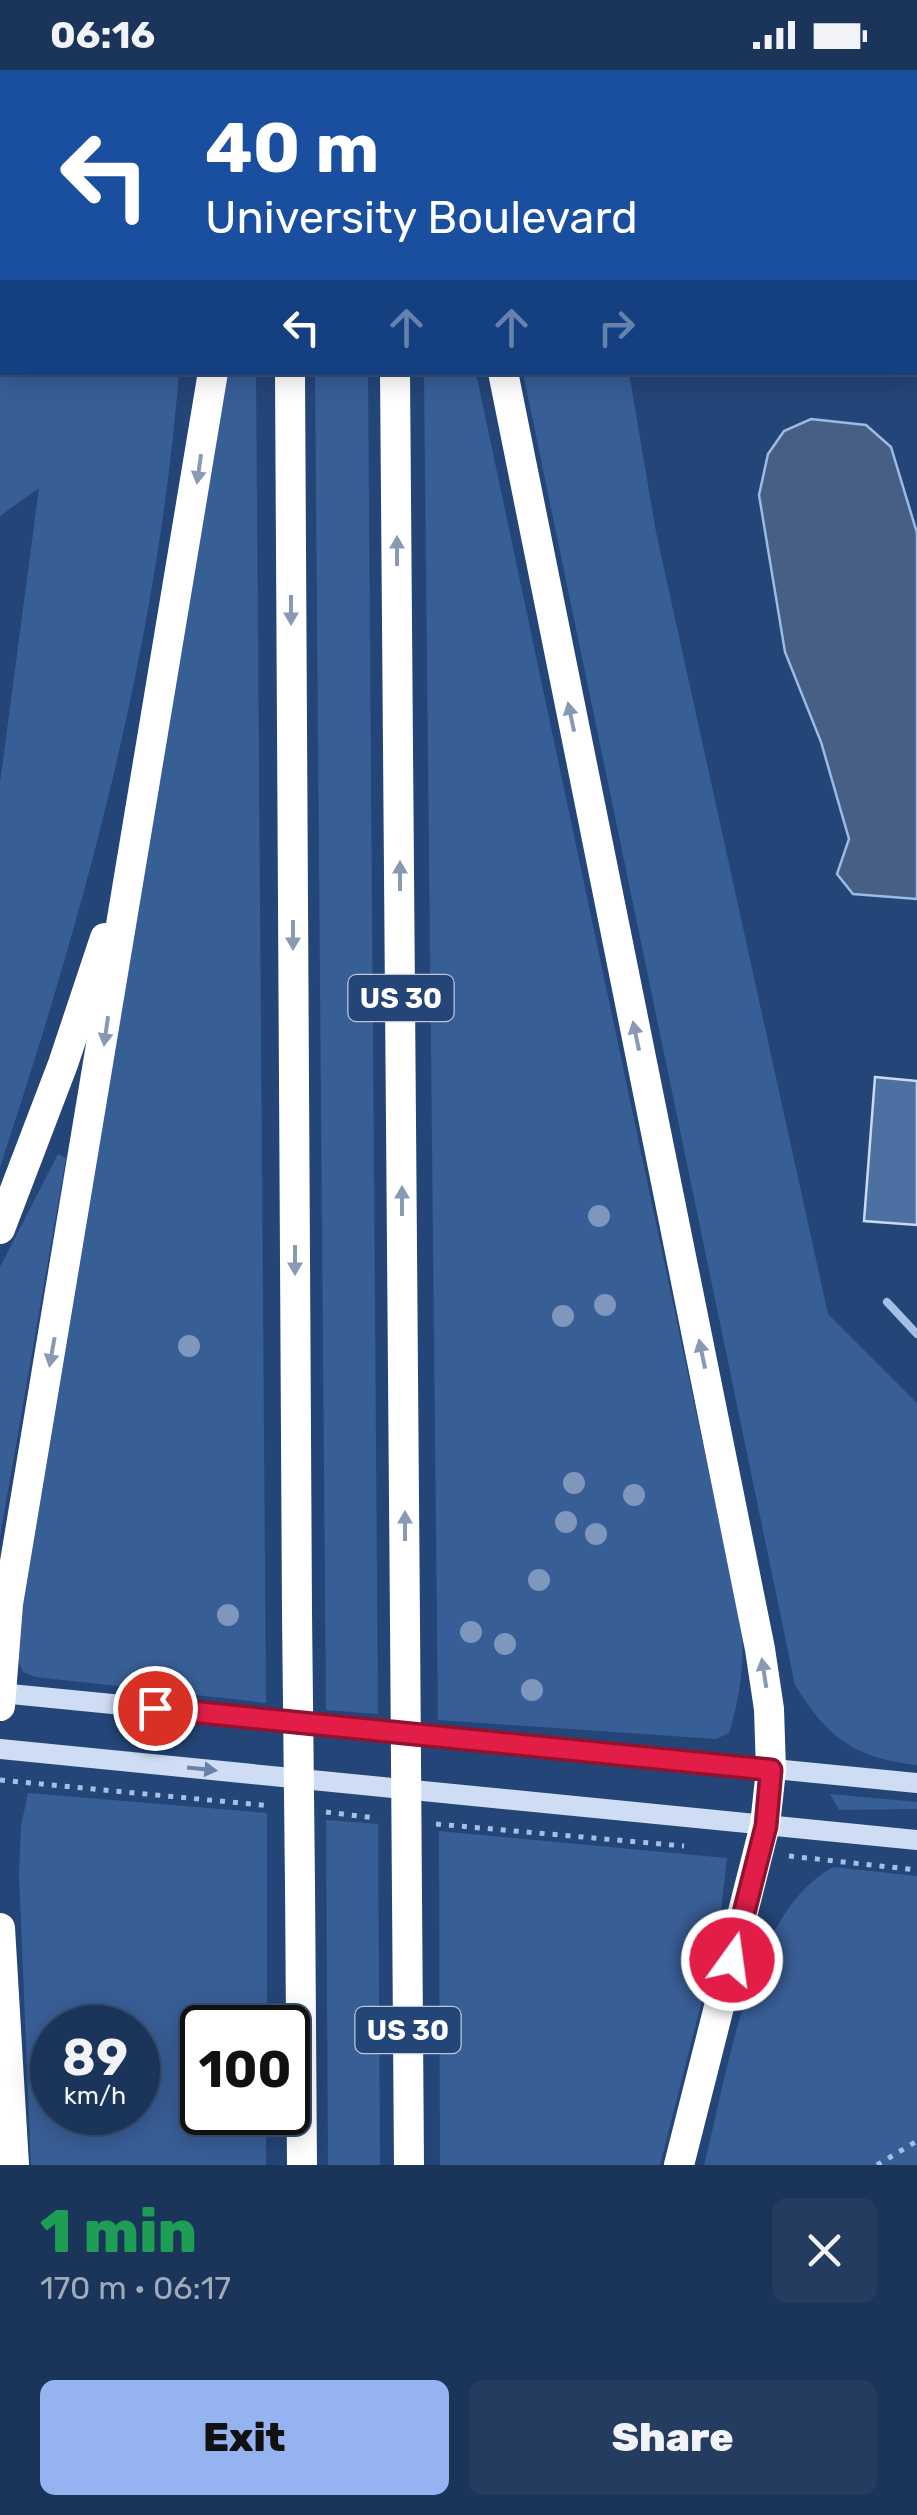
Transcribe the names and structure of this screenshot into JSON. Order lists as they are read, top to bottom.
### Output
{
  "streets": {
    "highway": ["US 30"]
  },
  "page": {
    "status": "06:16",
    "turn": ["40 m", "University Boulevard"],
    "speed": "89 km/h",
    "limit": "100",
    "heading": ["1 min", "170 m · 06:17"],
    "buttons": ["Exit", "Share"]
  }
}
